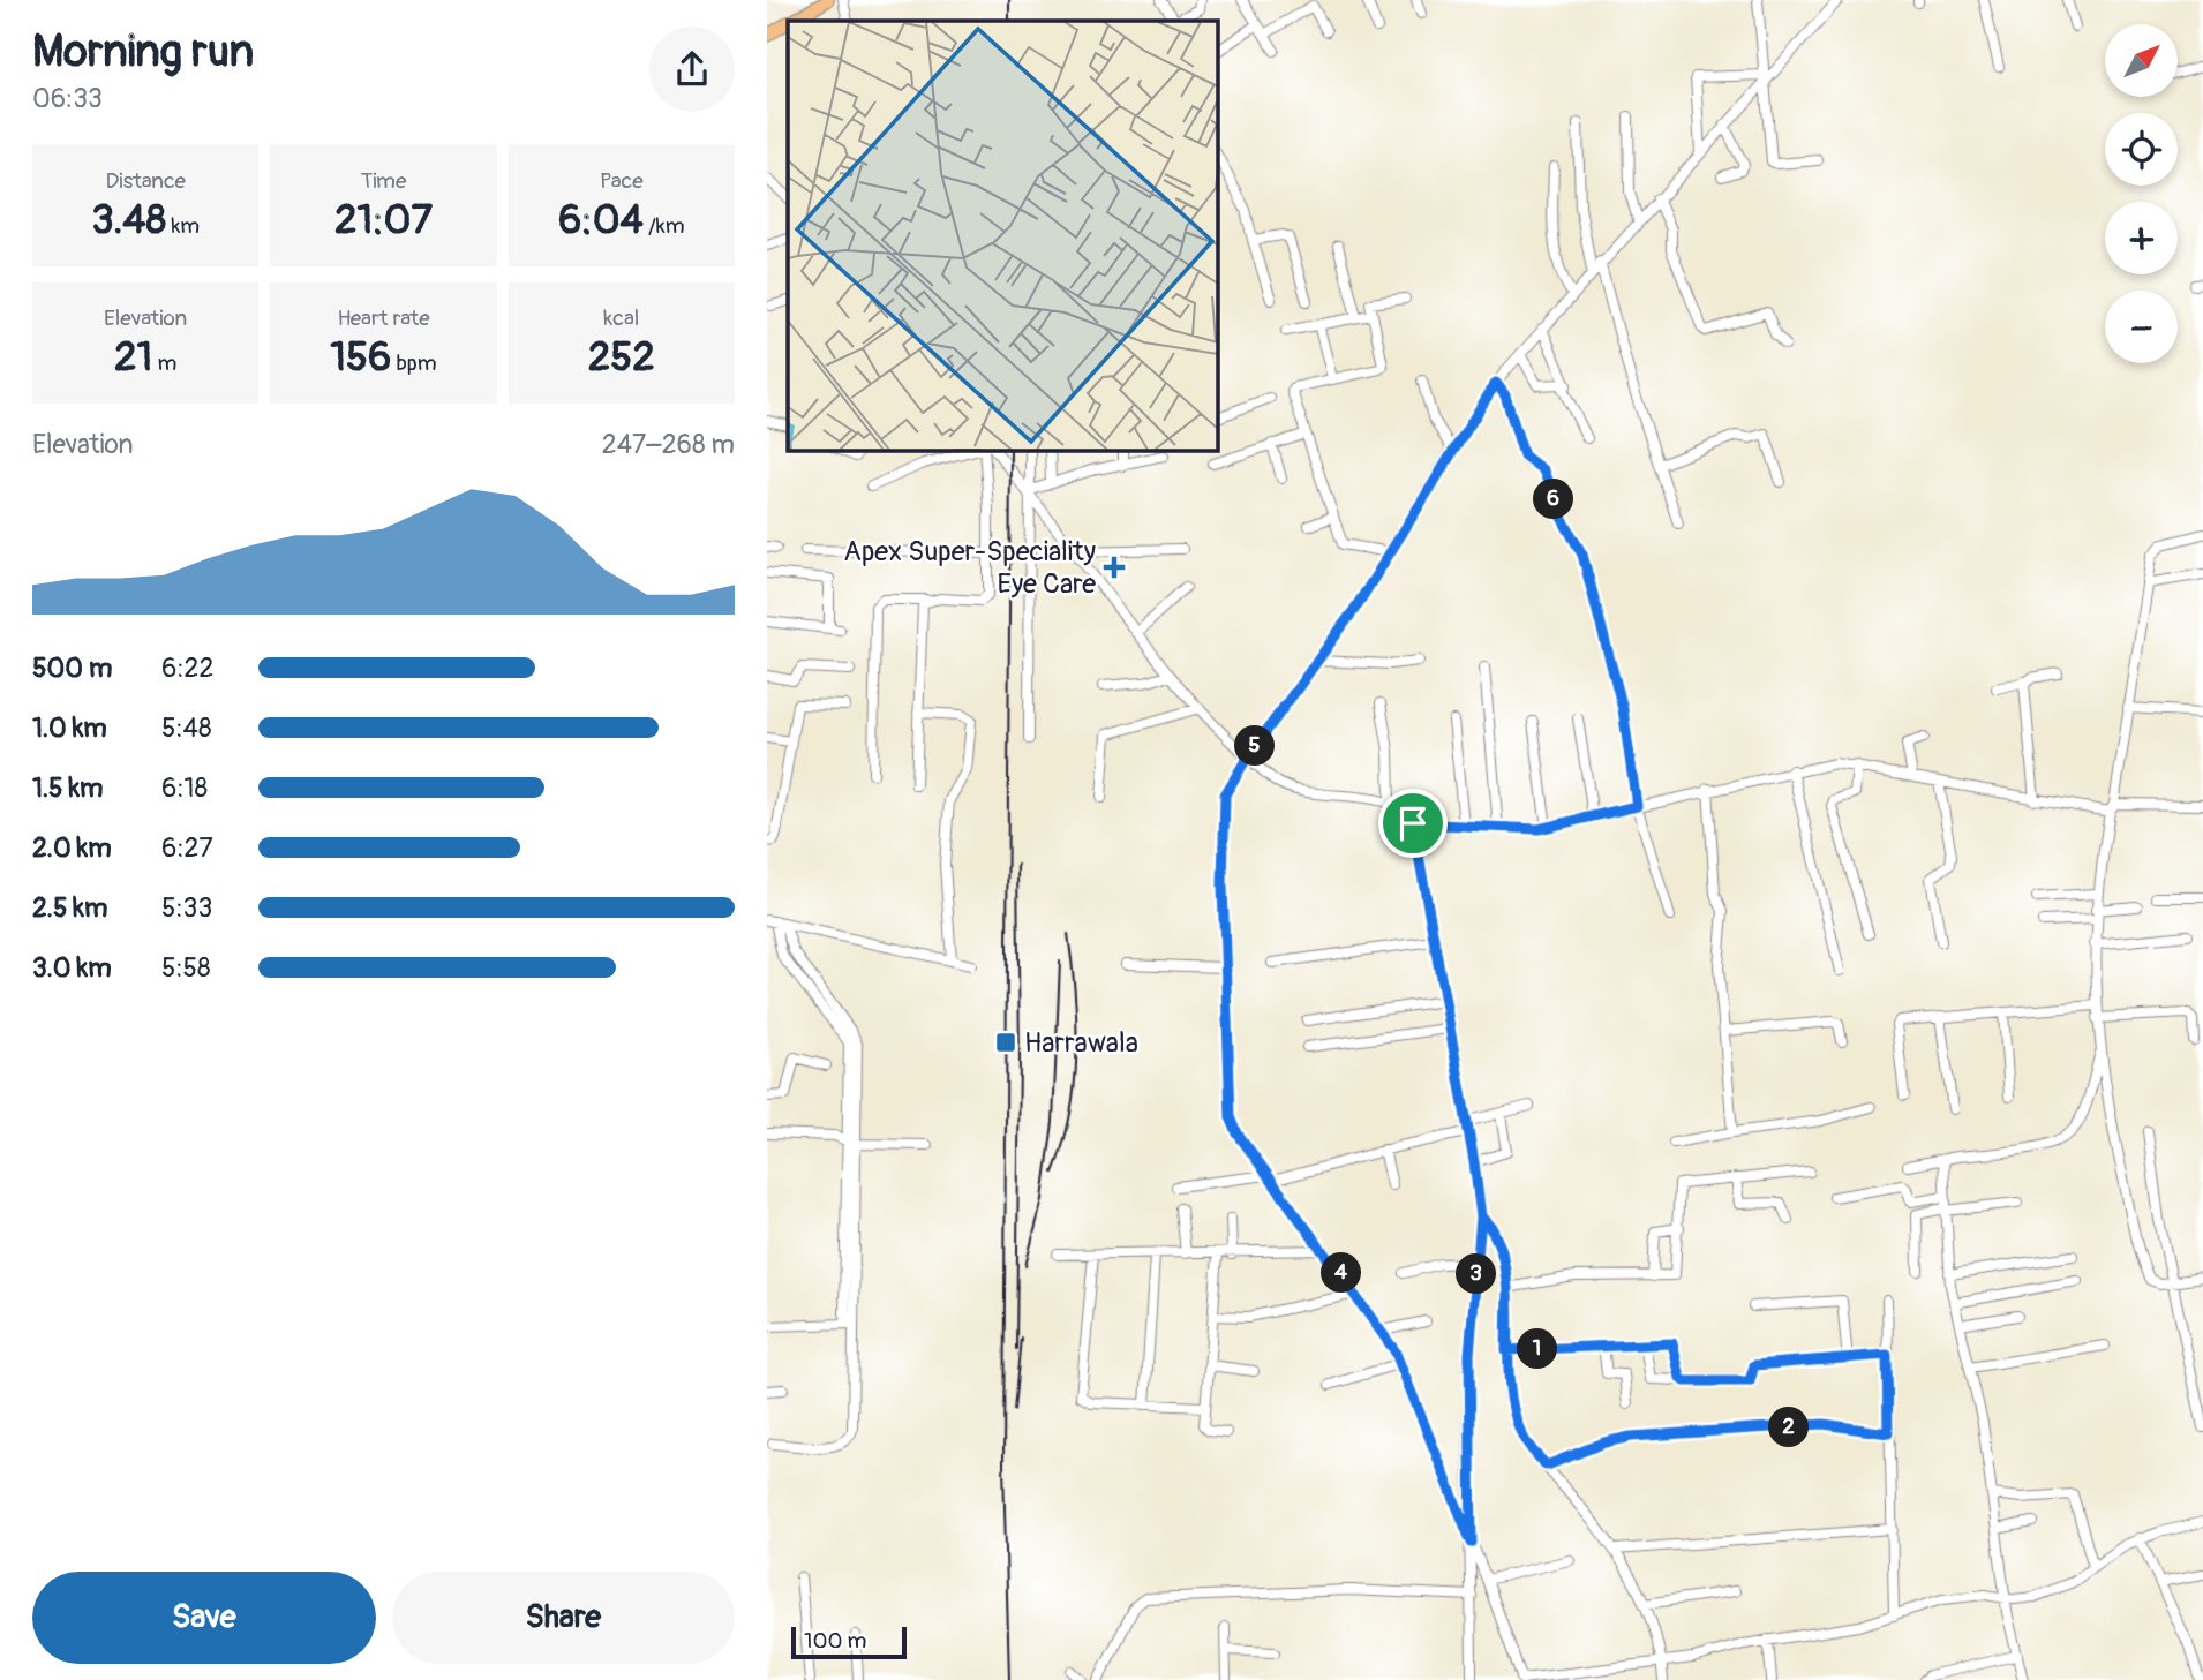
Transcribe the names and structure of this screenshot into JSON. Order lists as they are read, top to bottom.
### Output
{
  "places": {
    "health": ["Apex Super-Speciality Eye Care"],
    "transit": ["Harrawala"]
  },
  "scale_bar": "100 m",
  "north": "top right",
  "page": {
    "heading": ["Morning run", "06:33"],
    "map_buttons": ["+", "−"],
    "stats": [
      ["Distance", "3.48 km"],
      ["Time", "21:07"],
      ["Pace", "6:04 /km"],
      ["Elevation", "21 m"],
      ["Heart rate", "156 bpm"],
      ["kcal", "252"]
    ],
    "chart": ["Elevation", "247–268 m"],
    "pins": [
      "6",
      "5",
      "4",
      "3",
      "1",
      "2"
    ],
    "list": [
      {
        "name": "500 m",
        "note": "6:22"
      },
      {
        "name": "1.0 km",
        "note": "5:48"
      },
      {
        "name": "1.5 km",
        "note": "6:18"
      },
      {
        "name": "2.0 km",
        "note": "6:27"
      },
      {
        "name": "2.5 km",
        "note": "5:33"
      },
      {
        "name": "3.0 km",
        "note": "5:58"
      }
    ],
    "buttons": ["Save", "Share"],
    "scale": "100 m"
  }
}
